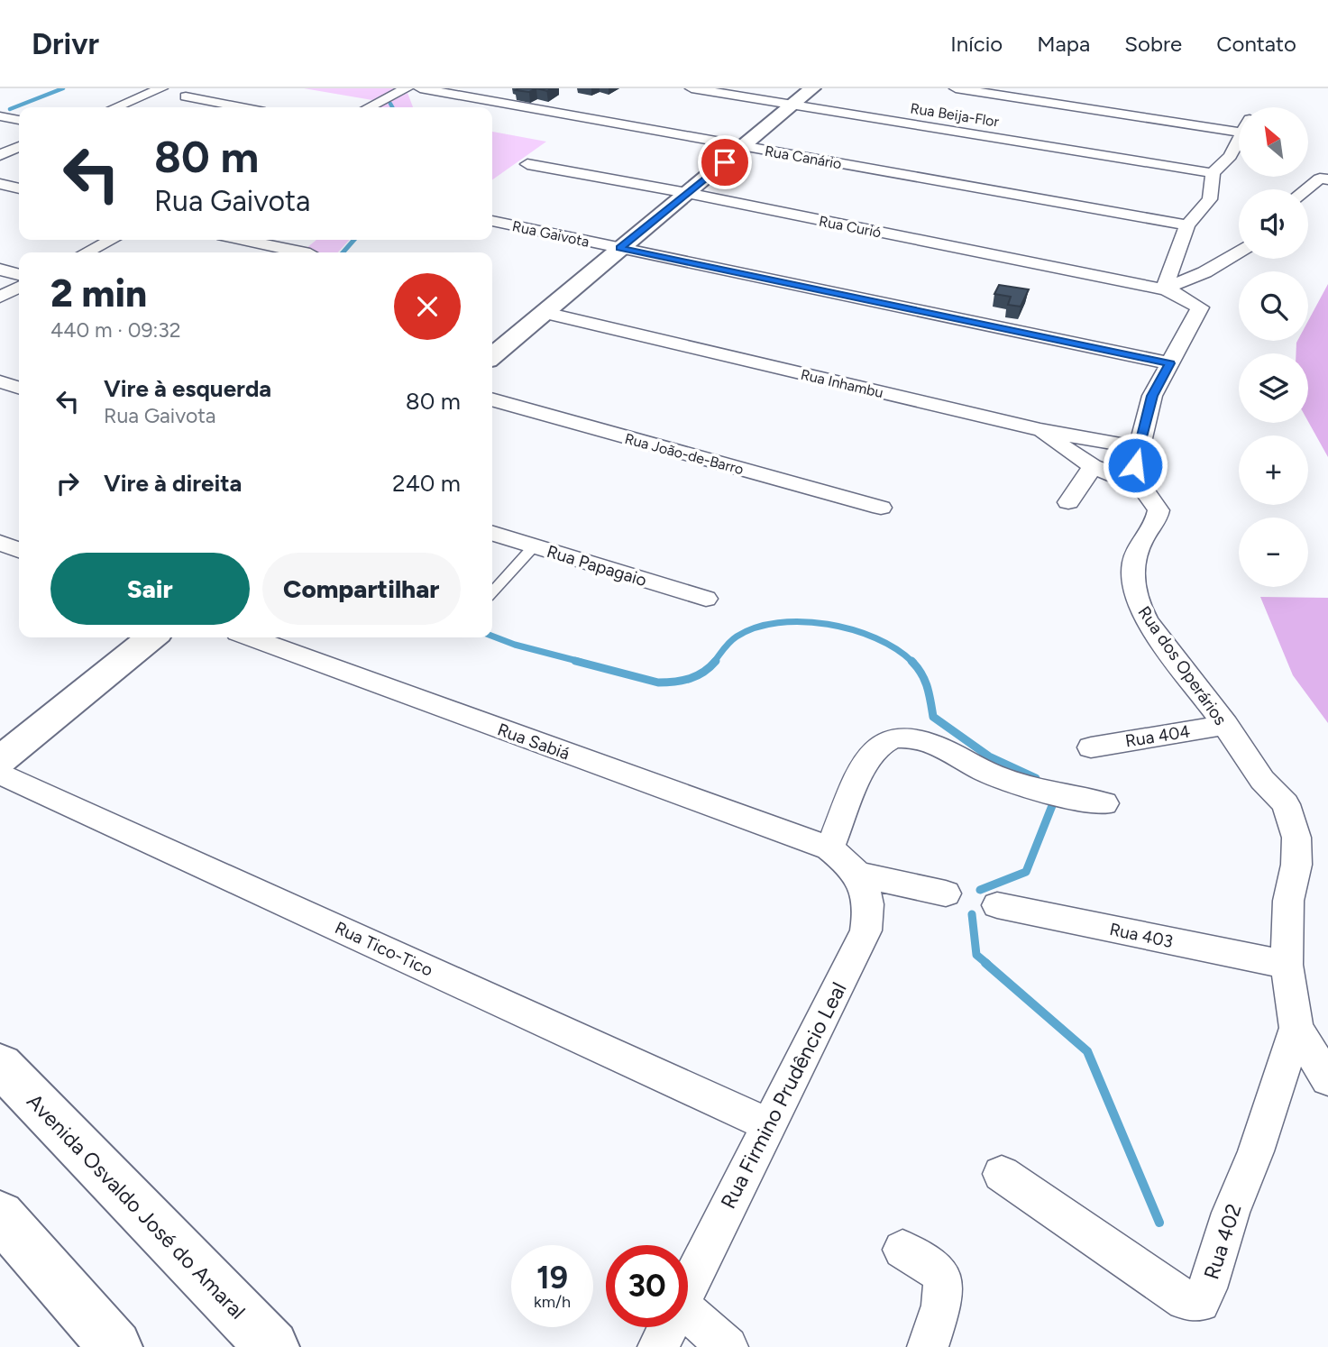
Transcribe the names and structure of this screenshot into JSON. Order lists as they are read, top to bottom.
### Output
{
  "streets": {
    "street": [
      "Rua Beija-Flor",
      "Rua Canário",
      "Rua Curió",
      "Rua Gaivota",
      "Rua Inhambu",
      "Rua João-de-Barro",
      "Rua Papagaio",
      "Rua dos Operários",
      "Rua 404",
      "Rua Sabiá",
      "Rua 403",
      "Rua Tico-Tico",
      "Rua Firmino Prudêncio Leal",
      "Avenida Osvaldo José do Amaral",
      "Rua 402"
    ]
  },
  "crossings": [
    ["Rua Curió", "Rua dos Operários"],
    ["Rua Gaivota", "Rua dos Operários"],
    ["Rua Inhambu", "Rua dos Operários"],
    ["Rua dos Operários", "Rua 404"],
    ["Rua dos Operários", "Rua 403"],
    ["Rua dos Operários", "Rua 402"],
    ["Rua Sabiá", "Rua Firmino Prudêncio Leal"],
    ["Rua Tico-Tico", "Rua Firmino Prudêncio Leal"]
  ],
  "north": "top left",
  "page": {
    "header": "Drivr",
    "nav": [
      "Início",
      "Mapa",
      "Sobre",
      "Contato"
    ],
    "map_buttons": ["+", "−"],
    "turn": ["80 m", "Rua Gaivota"],
    "heading": ["2 min", "440 m · 09:32"],
    "list": [
      {
        "name": "Vire à esquerda",
        "note": "Rua Gaivota",
        "value": "80 m"
      },
      {
        "name": "Vire à direita",
        "value": "240 m"
      }
    ],
    "buttons": ["Sair", "Compartilhar"],
    "speed": "19 km/h",
    "limit": "30"
  }
}
